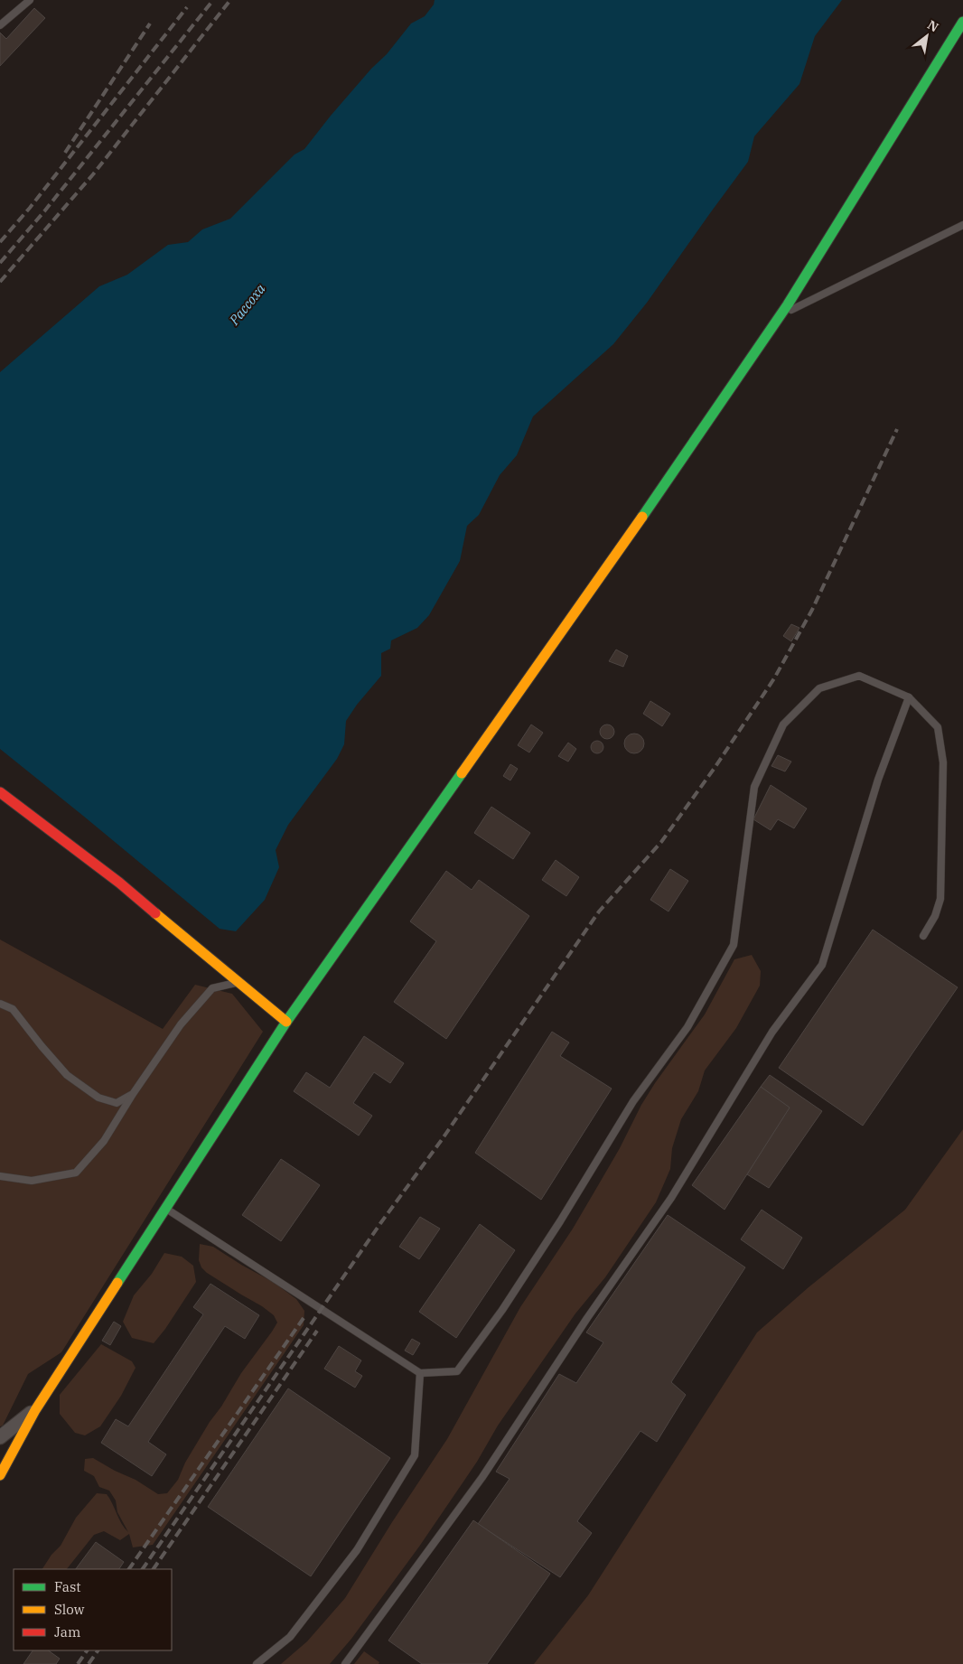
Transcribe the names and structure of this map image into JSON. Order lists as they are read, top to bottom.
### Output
{
  "water": ["Рассоха"],
  "legend": ["Fast", "Slow", "Jam"],
  "north": "top right"
}
